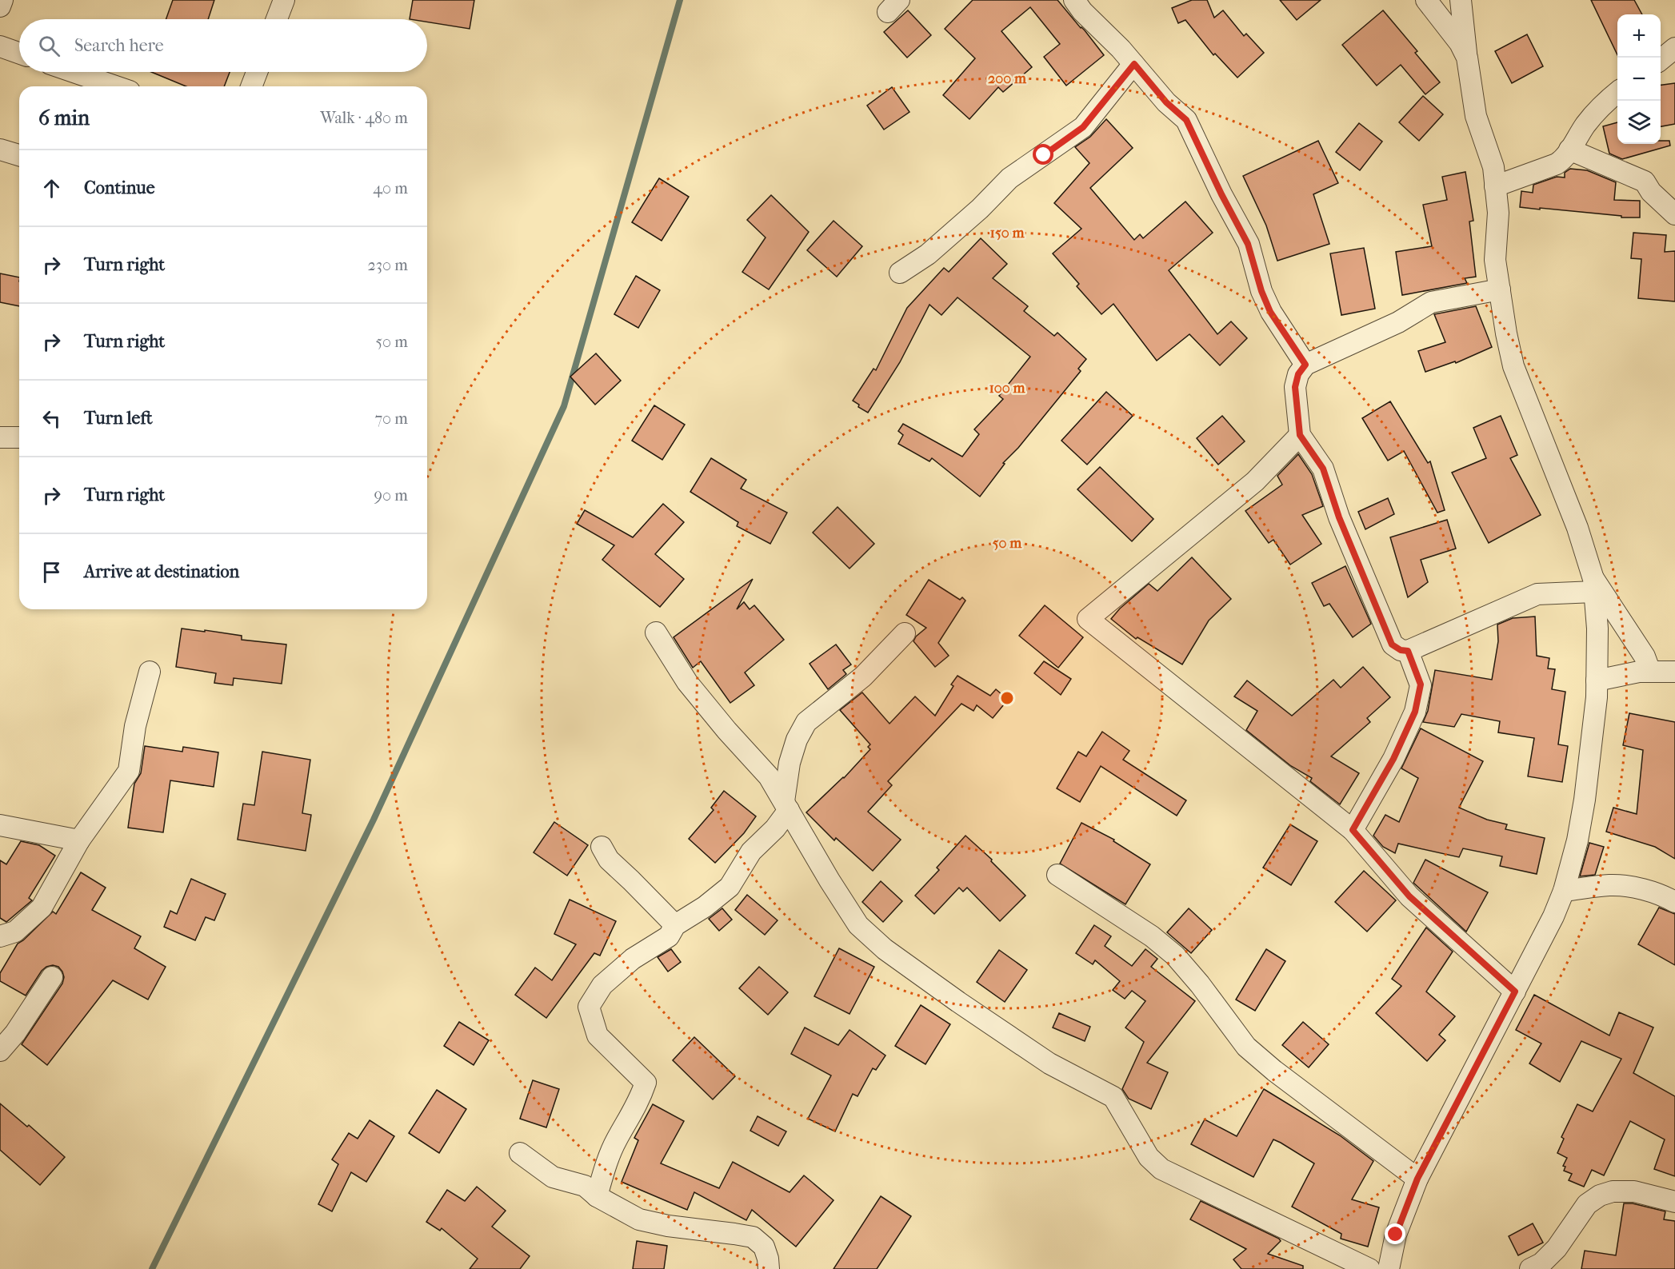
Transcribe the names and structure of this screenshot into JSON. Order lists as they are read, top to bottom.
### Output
{
  "page": {
    "map_buttons": ["+", "−"],
    "search": "Search here",
    "heading": ["6 min", "Walk · 480 m"],
    "list": [
      ["Continue", "40 m"],
      ["Turn right", "230 m"],
      ["Turn right", "50 m"],
      ["Turn left", "70 m"],
      ["Turn right", "90 m"],
      "Arrive at destination"
    ]
  },
  "rings": [
    "200 m",
    "150 m",
    "100 m",
    "50 m"
  ]
}
